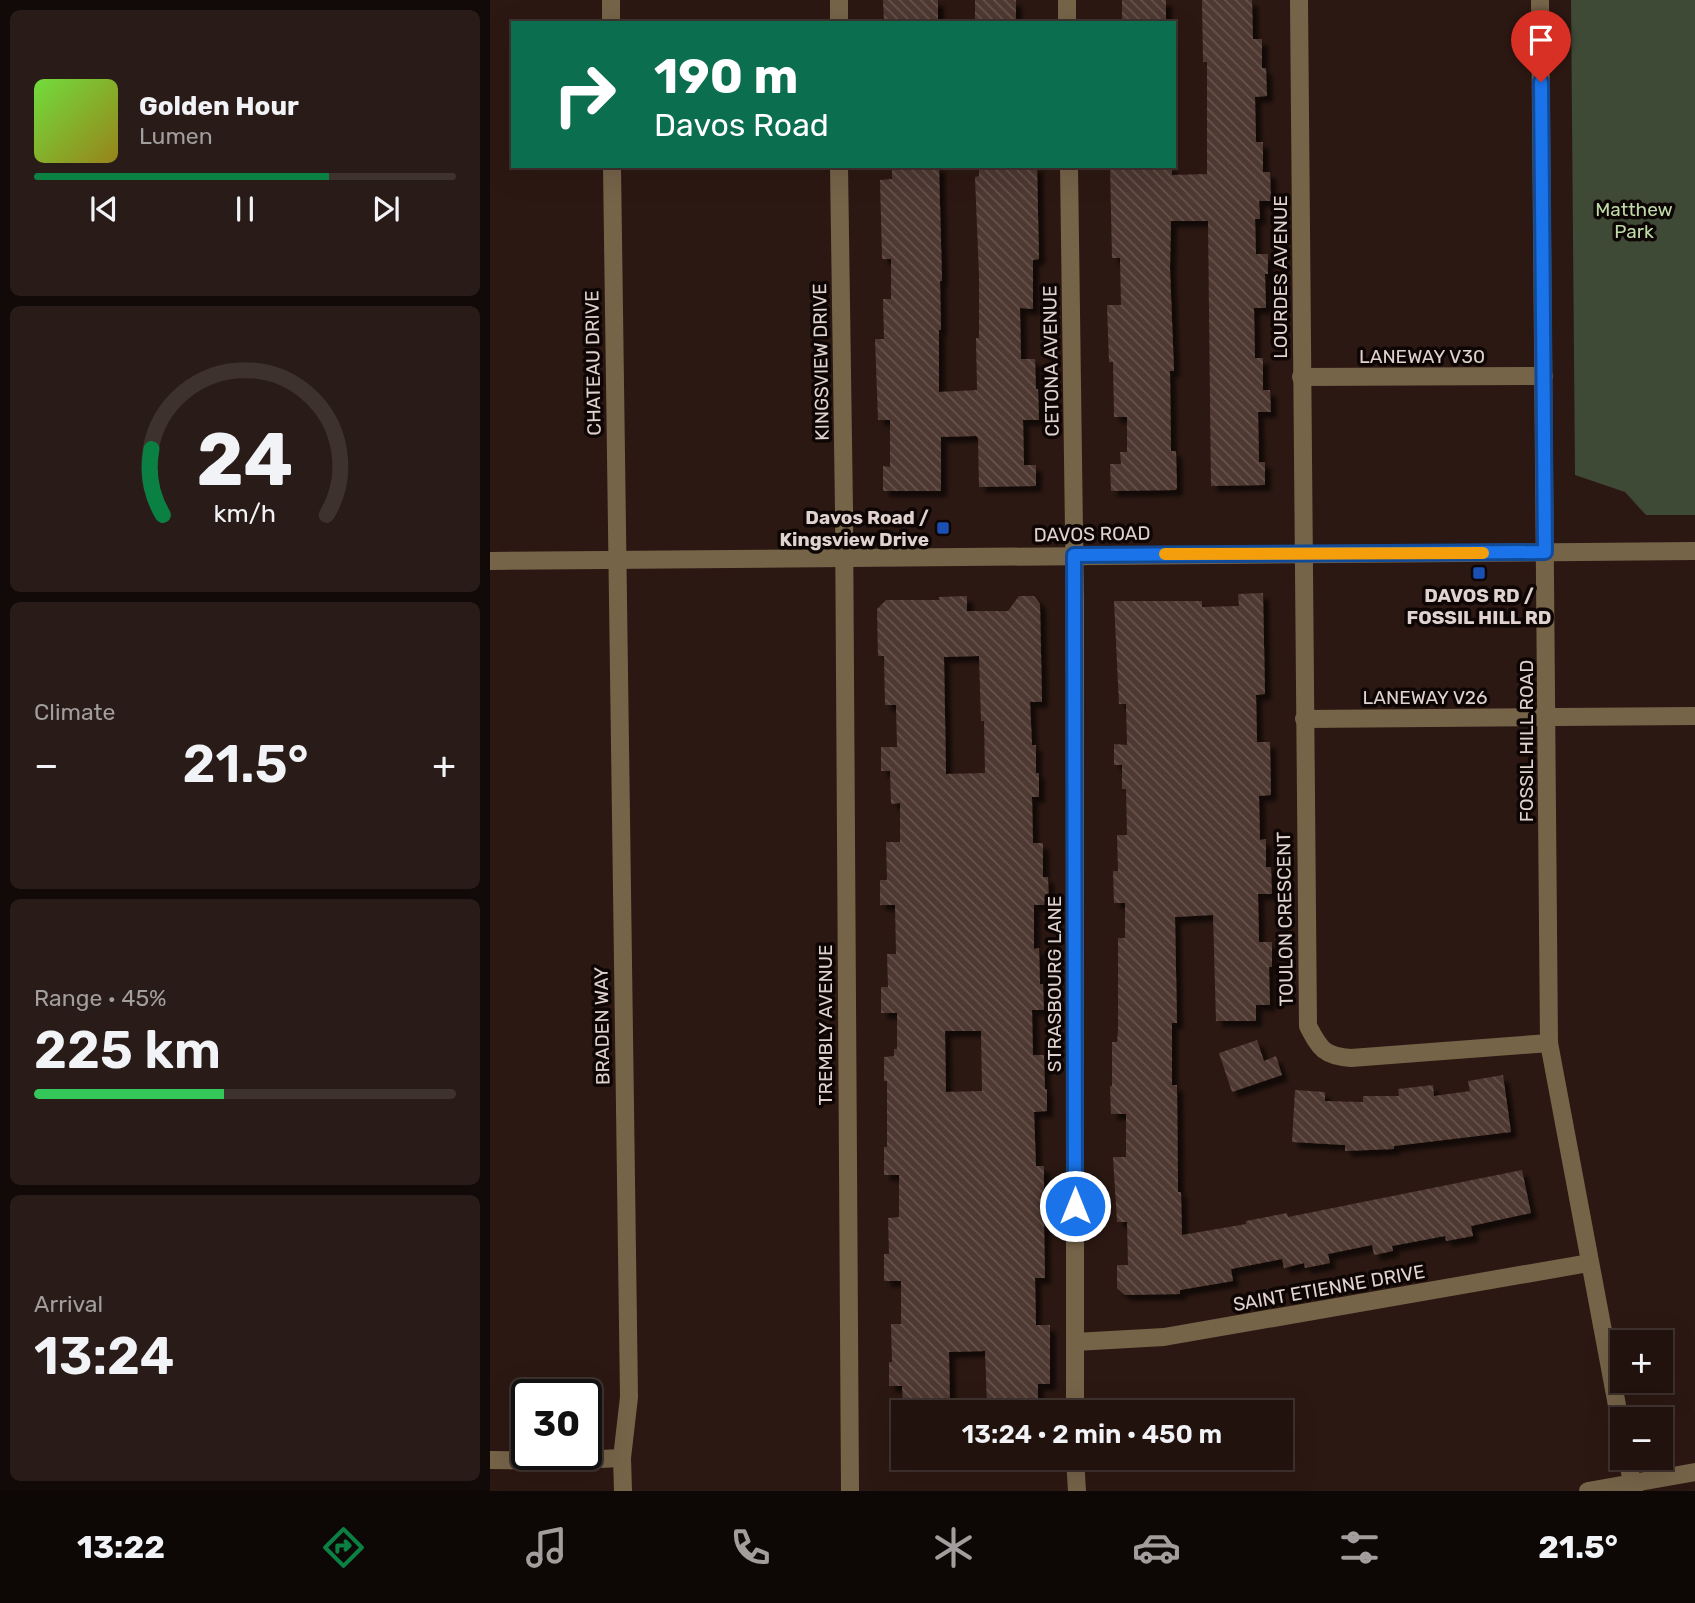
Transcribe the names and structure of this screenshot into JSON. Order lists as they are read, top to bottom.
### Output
{
  "streets": {
    "street": [
      "LOURDES AVENUE",
      "LANEWAY V30",
      "CETONA AVENUE",
      "KINGSVIEW DRIVE",
      "CHATEAU DRIVE",
      "DAVOS ROAD",
      "LANEWAY V26",
      "FOSSIL HILL ROAD",
      "TOULON CRESCENT",
      "STRASBOURG LANE",
      "TREMBLY AVENUE",
      "BRADEN WAY",
      "SAINT ETIENNE DRIVE"
    ]
  },
  "crossings": [
    ["LOURDES AVENUE", "LANEWAY V30"],
    ["LOURDES AVENUE", "DAVOS ROAD"],
    ["LOURDES AVENUE", "TOULON CRESCENT"],
    ["LANEWAY V30", "FOSSIL HILL ROAD"],
    ["CETONA AVENUE", "DAVOS ROAD"],
    ["CETONA AVENUE", "STRASBOURG LANE"],
    ["KINGSVIEW DRIVE", "DAVOS ROAD"],
    ["KINGSVIEW DRIVE", "TREMBLY AVENUE"],
    ["CHATEAU DRIVE", "DAVOS ROAD"],
    ["CHATEAU DRIVE", "BRADEN WAY"],
    ["DAVOS ROAD", "FOSSIL HILL ROAD"],
    ["DAVOS ROAD", "TOULON CRESCENT"],
    ["DAVOS ROAD", "STRASBOURG LANE"],
    ["DAVOS ROAD", "TREMBLY AVENUE"],
    ["DAVOS ROAD", "BRADEN WAY"],
    ["LANEWAY V26", "FOSSIL HILL ROAD"],
    ["LANEWAY V26", "TOULON CRESCENT"],
    ["FOSSIL HILL ROAD", "TOULON CRESCENT"],
    ["FOSSIL HILL ROAD", "SAINT ETIENNE DRIVE"],
    ["STRASBOURG LANE", "SAINT ETIENNE DRIVE"]
  ],
  "parks": ["Matthew Park"],
  "places": {
    "transit": ["Davos Road / Kingsview Drive", "DAVOS RD / FOSSIL HILL RD"]
  },
  "page": {
    "turn": ["190 m", "Davos Road"],
    "song": ["Golden Hour", "Lumen"],
    "tile": [
      "Climate",
      ["Range · 45%", "225 km"],
      ["Arrival", "13:24"]
    ],
    "heat": ["−", "21.5°", "+"],
    "map_buttons": ["+", "−"],
    "limit": "30",
    "trip": "13:24 · 2 min · 450 m",
    "tabs": ["13:22", "21.5°"],
    "gauge": ["24", "km/h"]
  }
}
